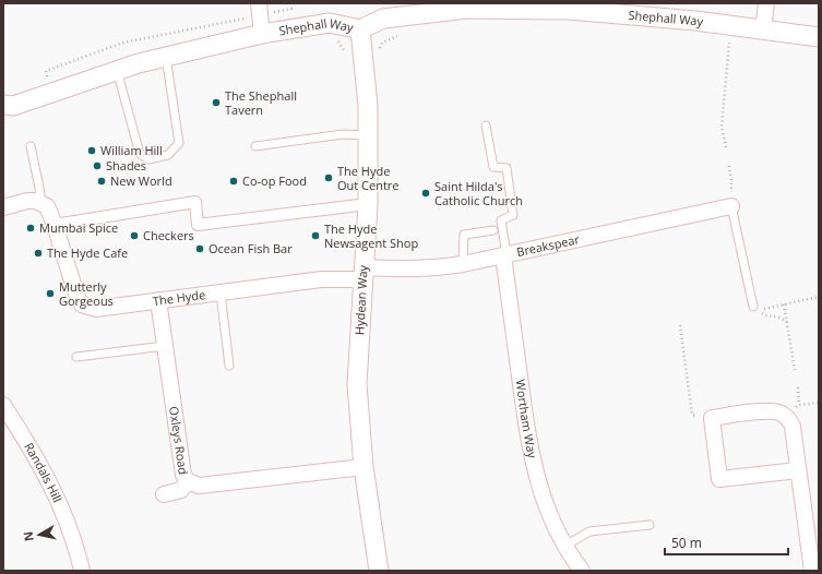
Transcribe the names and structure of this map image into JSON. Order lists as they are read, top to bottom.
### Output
{
  "streets": {
    "street": [
      "Shephall Way",
      "Breakspear",
      "The Hyde",
      "Hydean Way",
      "Wortham Way",
      "Oxleys Road",
      "Randals Hill"
    ]
  },
  "crossings": [
    ["Shephall Way", "Hydean Way"],
    ["Breakspear", "The Hyde"],
    ["Breakspear", "Hydean Way"],
    ["Breakspear", "Wortham Way"],
    ["The Hyde", "Hydean Way"],
    ["The Hyde", "Oxleys Road"],
    ["Hydean Way", "Oxleys Road"]
  ],
  "places": [
    "The Shephall Tavern",
    "William Hill",
    "Shades",
    "The Hyde Out Centre",
    "New World",
    "Co-op Food",
    "Saint Hilda's Catholic Church",
    "Mumbai Spice",
    "Checkers",
    "The Hyde Newsagent Shop",
    "Ocean Fish Bar",
    "The Hyde Cafe",
    "Mutterly Gorgeous"
  ],
  "scale_bar": "50 m",
  "north": "left"
}
